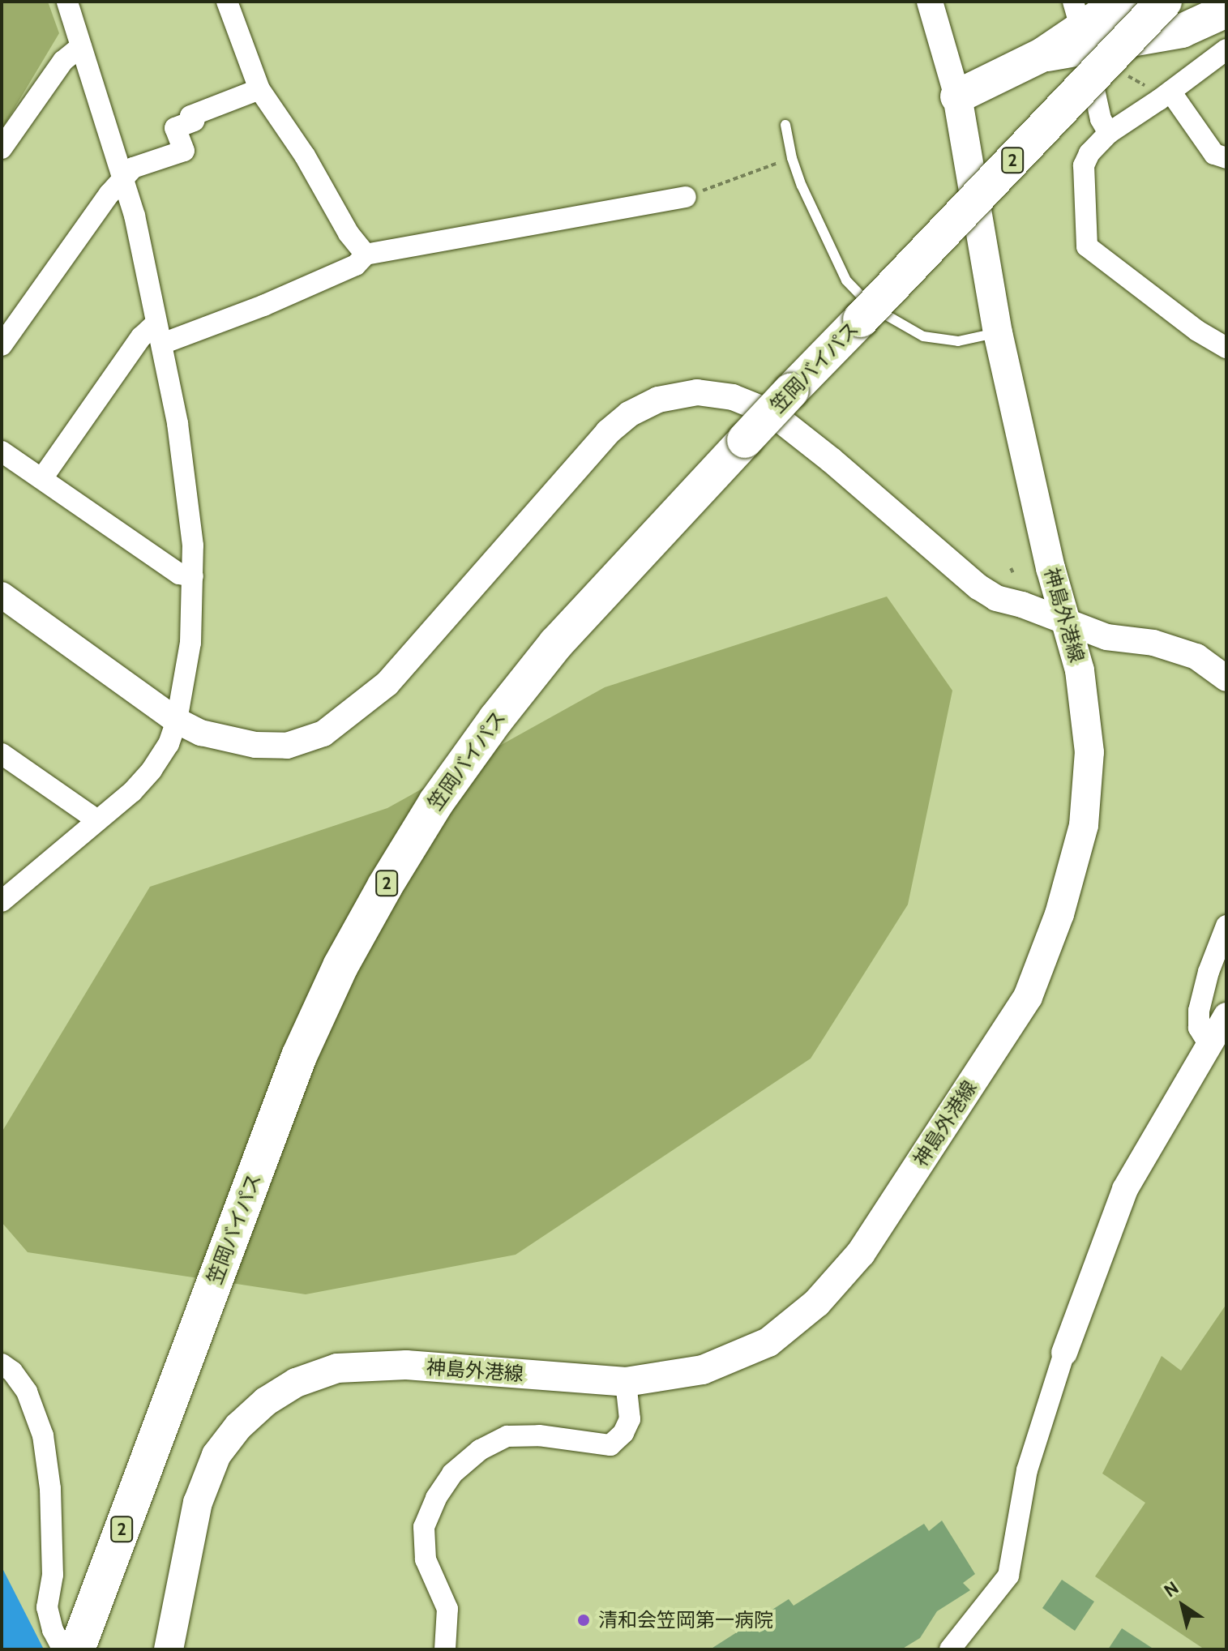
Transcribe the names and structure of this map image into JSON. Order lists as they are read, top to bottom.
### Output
{
  "streets": {
    "highway": ["2", "笠岡バイパス"],
    "main road": ["神島外港線"]
  },
  "places": ["清和会笠岡第一病院"],
  "north": "top left"
}
